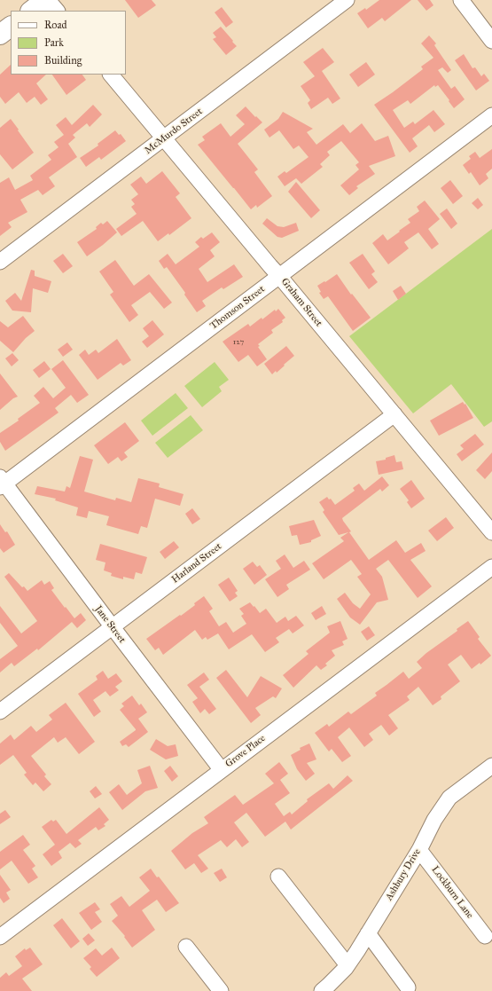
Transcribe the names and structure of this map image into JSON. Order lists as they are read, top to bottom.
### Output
{
  "streets": {
    "street": [
      "McMurdo Street",
      "Graham Street",
      "Thomson Street",
      "Harland Street",
      "Jane Street",
      "Grove Place",
      "Ashbury Drive",
      "Lockburn Lane"
    ]
  },
  "crossings": [
    ["McMurdo Street", "Graham Street"],
    ["Graham Street", "Thomson Street"],
    ["Graham Street", "Harland Street"],
    ["Thomson Street", "Jane Street"],
    ["Harland Street", "Jane Street"],
    ["Jane Street", "Grove Place"],
    ["Ashbury Drive", "Lockburn Lane"]
  ],
  "house_numbers": ["127"],
  "legend": ["Road", "Park", "Building"]
}
